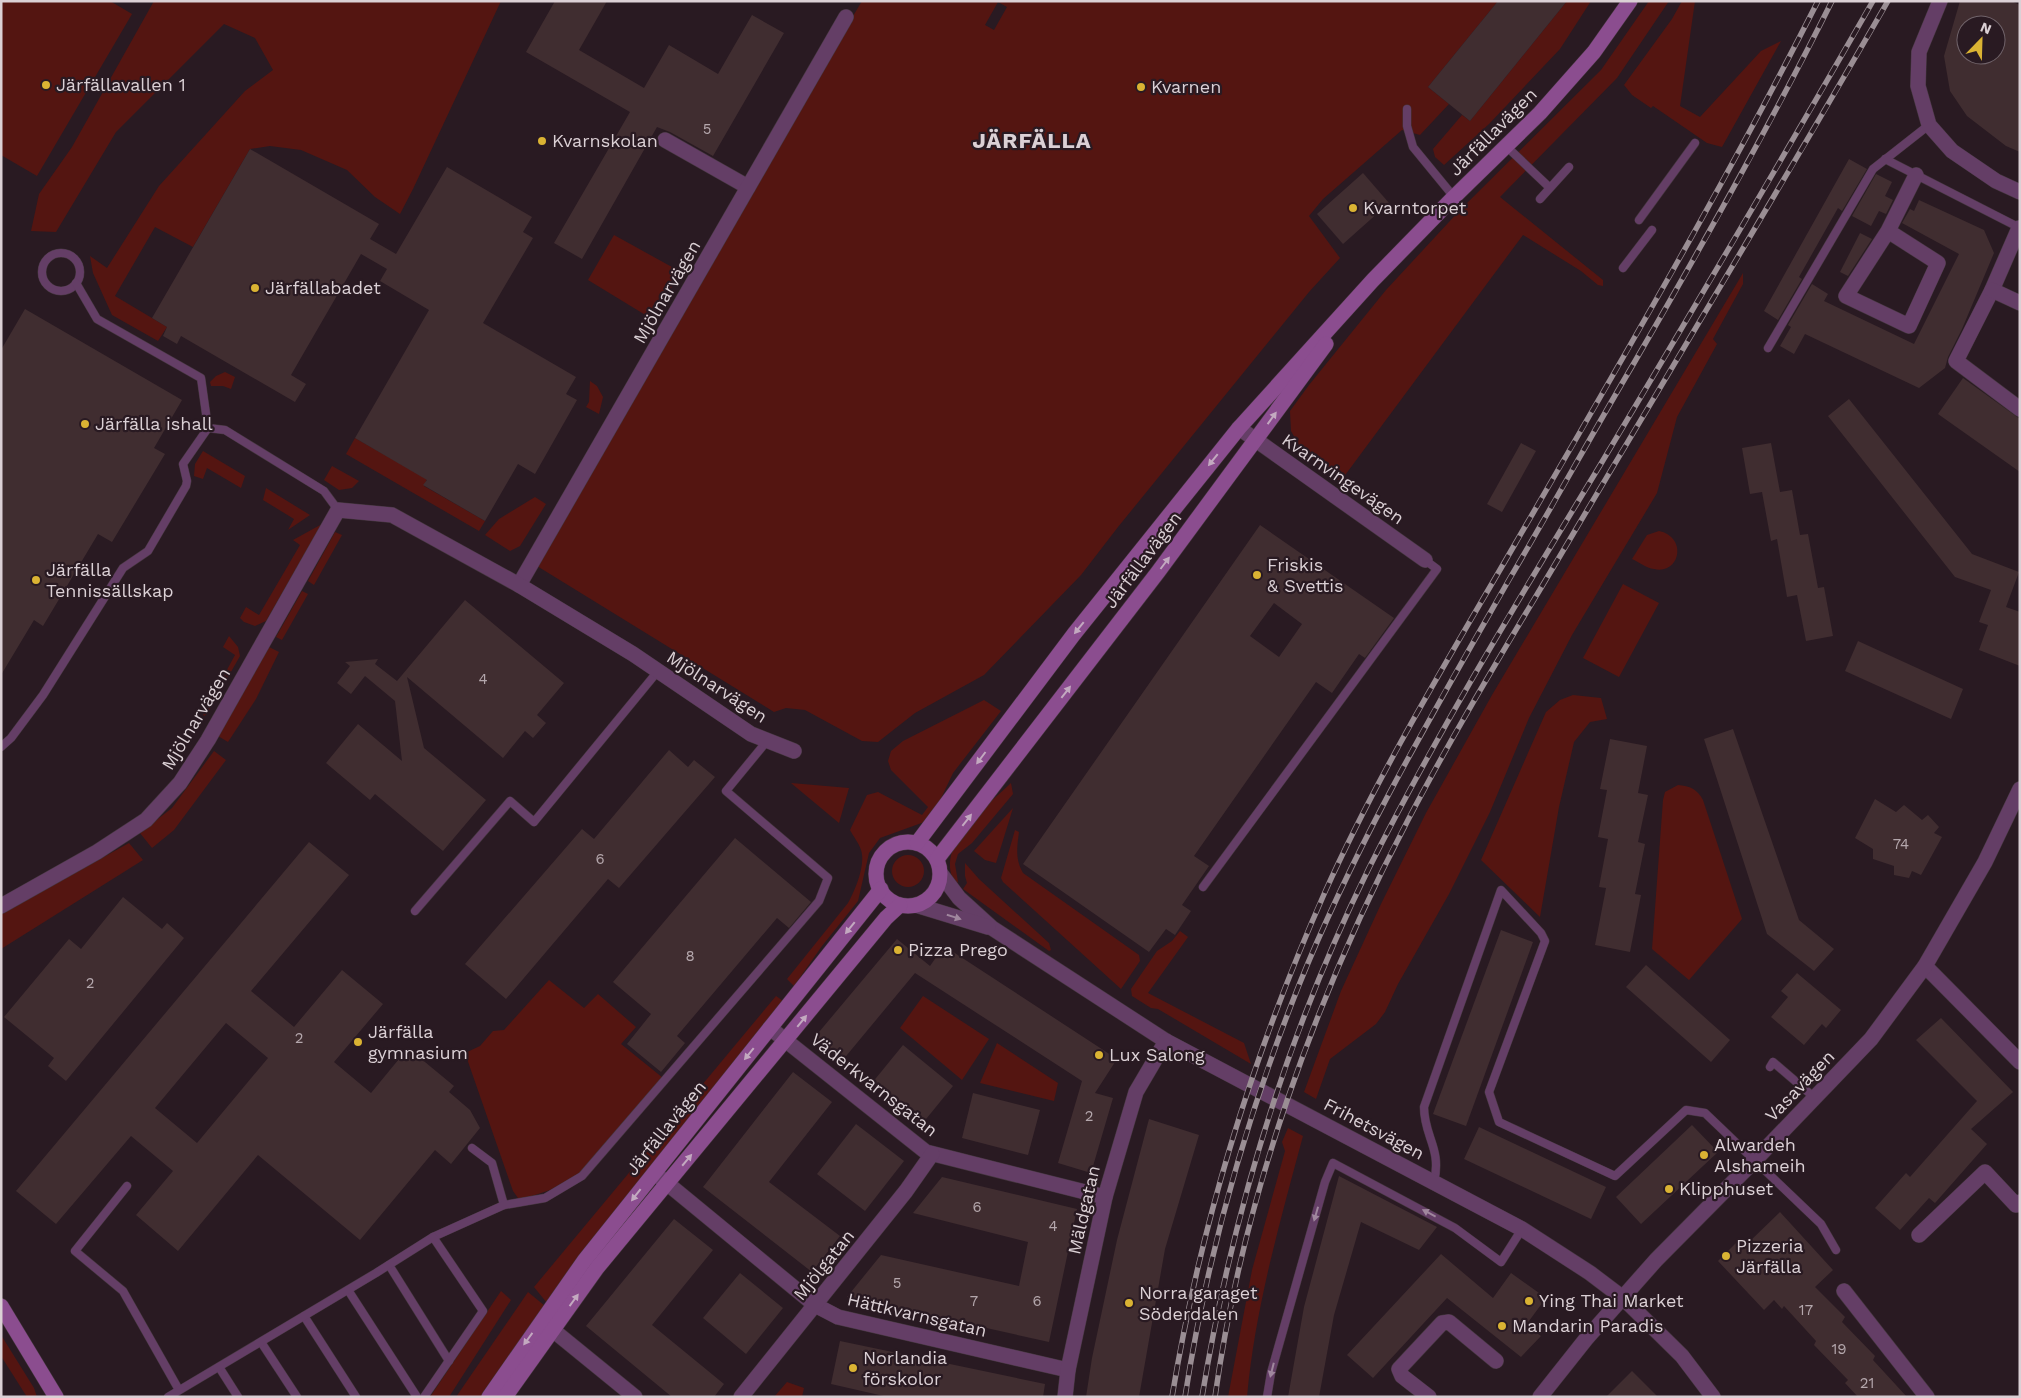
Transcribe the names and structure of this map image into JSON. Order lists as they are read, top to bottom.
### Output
{
  "streets": {
    "street": [
      "Järfällavägen",
      "Mjölnarvägen",
      "Kvarnvingevägen",
      "Väderkvarnsgatan",
      "Vasavägen",
      "Frihetsvägen",
      "Mäldgatan",
      "Mjölgatan",
      "Hättkvarnsgatan"
    ]
  },
  "crossings": [
    ["Järfällavägen", "Kvarnvingevägen"],
    ["Järfällavägen", "Väderkvarnsgatan"],
    ["Järfällavägen", "Frihetsvägen"],
    ["Järfällavägen", "Hättkvarnsgatan"],
    ["Väderkvarnsgatan", "Mäldgatan"],
    ["Väderkvarnsgatan", "Mjölgatan"],
    ["Vasavägen", "Frihetsvägen"],
    ["Frihetsvägen", "Mäldgatan"],
    ["Mäldgatan", "Hättkvarnsgatan"],
    ["Mjölgatan", "Hättkvarnsgatan"]
  ],
  "districts": ["JÄRFÄLLA"],
  "places": [
    "Järfällavallen 1",
    "Kvarnen",
    "Kvarnskolan",
    "Kvarntorpet",
    "Järfällabadet",
    "Järfälla ishall",
    "Friskis & Svettis",
    "Järfälla Tennissällskap",
    "Pizza Prego",
    "Järfälla gymnasium",
    "Lux Salong",
    "Alwardeh Alshameih",
    "Klipphuset",
    "Pizzeria Järfälla",
    "Ying Thai Market",
    "Norra garaget Söderdalen",
    "Mandarin Paradis",
    "Norlandia förskolor"
  ],
  "house_numbers": [
    "5",
    "4",
    "74",
    "6",
    "8",
    "2",
    "2",
    "2",
    "6",
    "4",
    "5",
    "7",
    "6",
    "17",
    "19",
    "21"
  ],
  "north": "top right"
}
